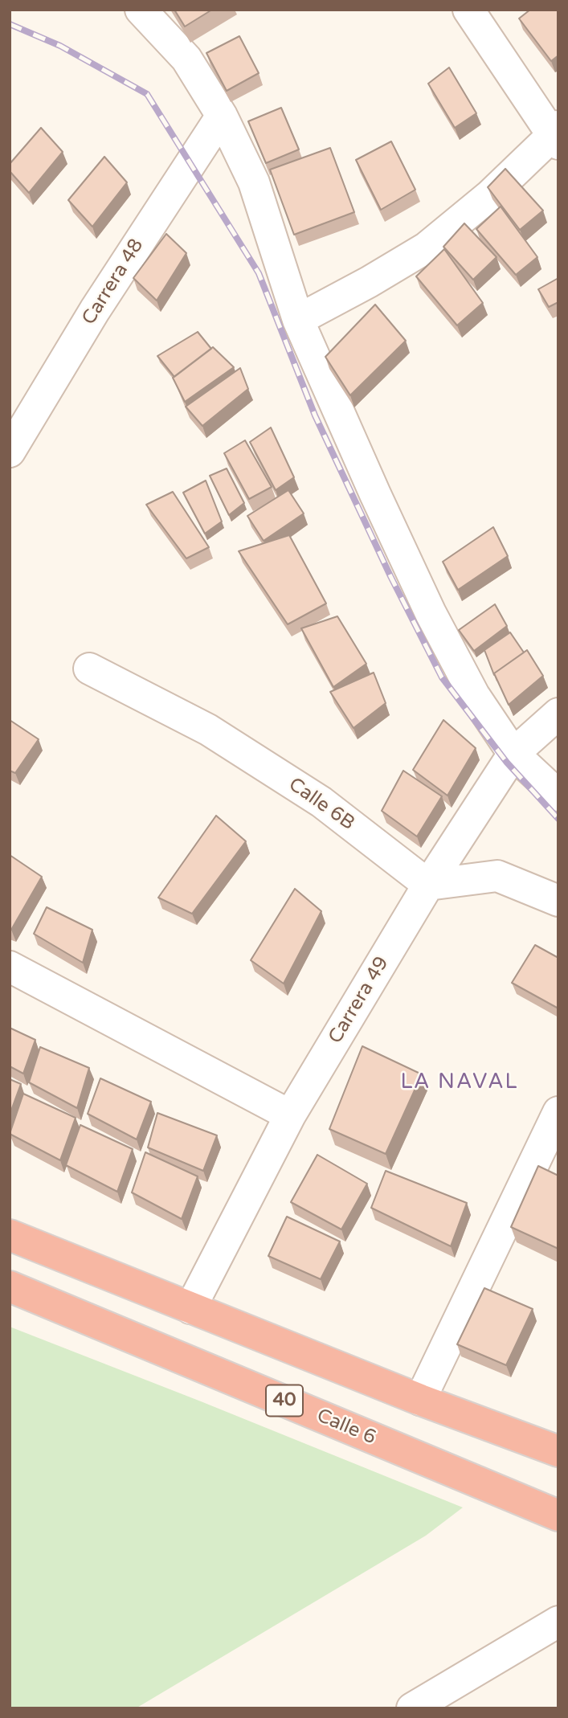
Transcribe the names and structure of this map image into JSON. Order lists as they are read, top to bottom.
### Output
{
  "streets": {
    "highway": ["40", "Calle 6"],
    "street": ["Carrera 48", "Calle 6B", "Carrera 49"]
  },
  "crossings": [
    ["Calle 6B", "Carrera 49"]
  ],
  "districts": ["LA NAVAL"]
}
